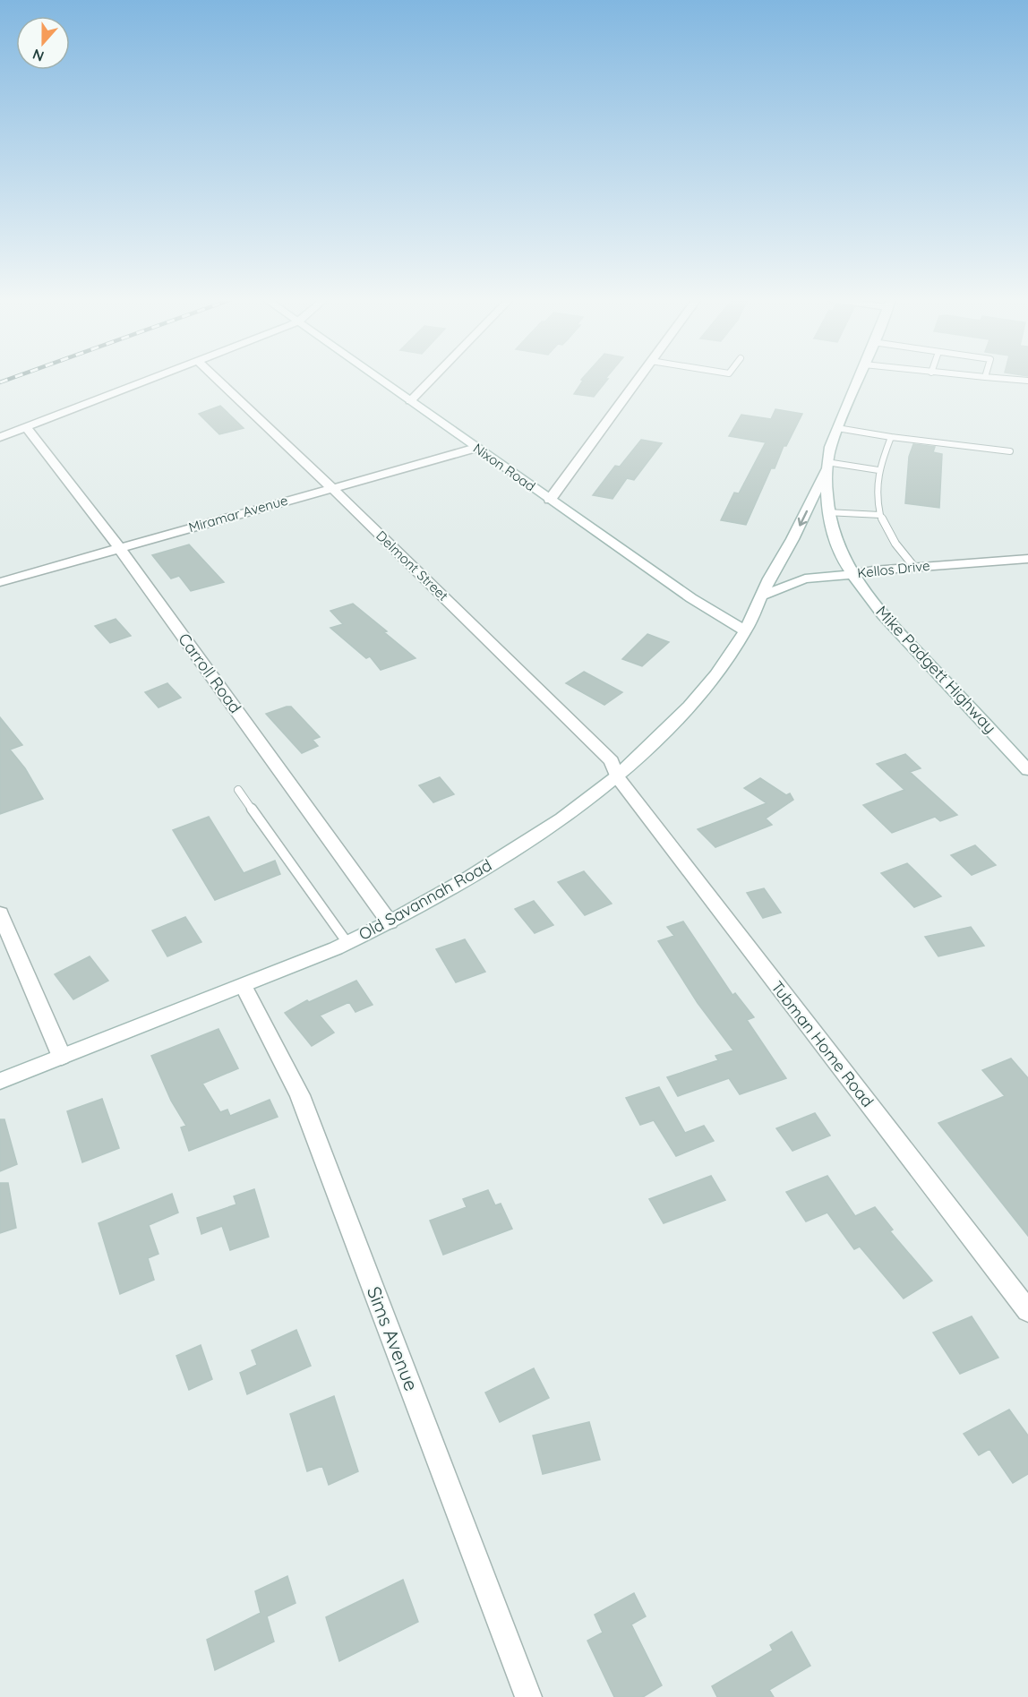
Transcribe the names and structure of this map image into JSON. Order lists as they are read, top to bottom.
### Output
{
  "streets": {
    "street": [
      "Nixon Road",
      "Miramar Avenue",
      "Delmont Street",
      "Kellos Drive",
      "Mike Padgett Highway",
      "Carroll Road",
      "Old Savannah Road",
      "Tubman Home Road",
      "Sims Avenue"
    ]
  },
  "crossings": [
    ["Nixon Road", "Miramar Avenue"],
    ["Nixon Road", "Old Savannah Road"],
    ["Miramar Avenue", "Delmont Street"],
    ["Miramar Avenue", "Carroll Road"],
    ["Delmont Street", "Old Savannah Road"],
    ["Delmont Street", "Tubman Home Road"],
    ["Kellos Drive", "Mike Padgett Highway"],
    ["Kellos Drive", "Old Savannah Road"],
    ["Mike Padgett Highway", "Old Savannah Road"],
    ["Carroll Road", "Old Savannah Road"],
    ["Old Savannah Road", "Tubman Home Road"],
    ["Old Savannah Road", "Sims Avenue"]
  ],
  "north": "bottom"
}
